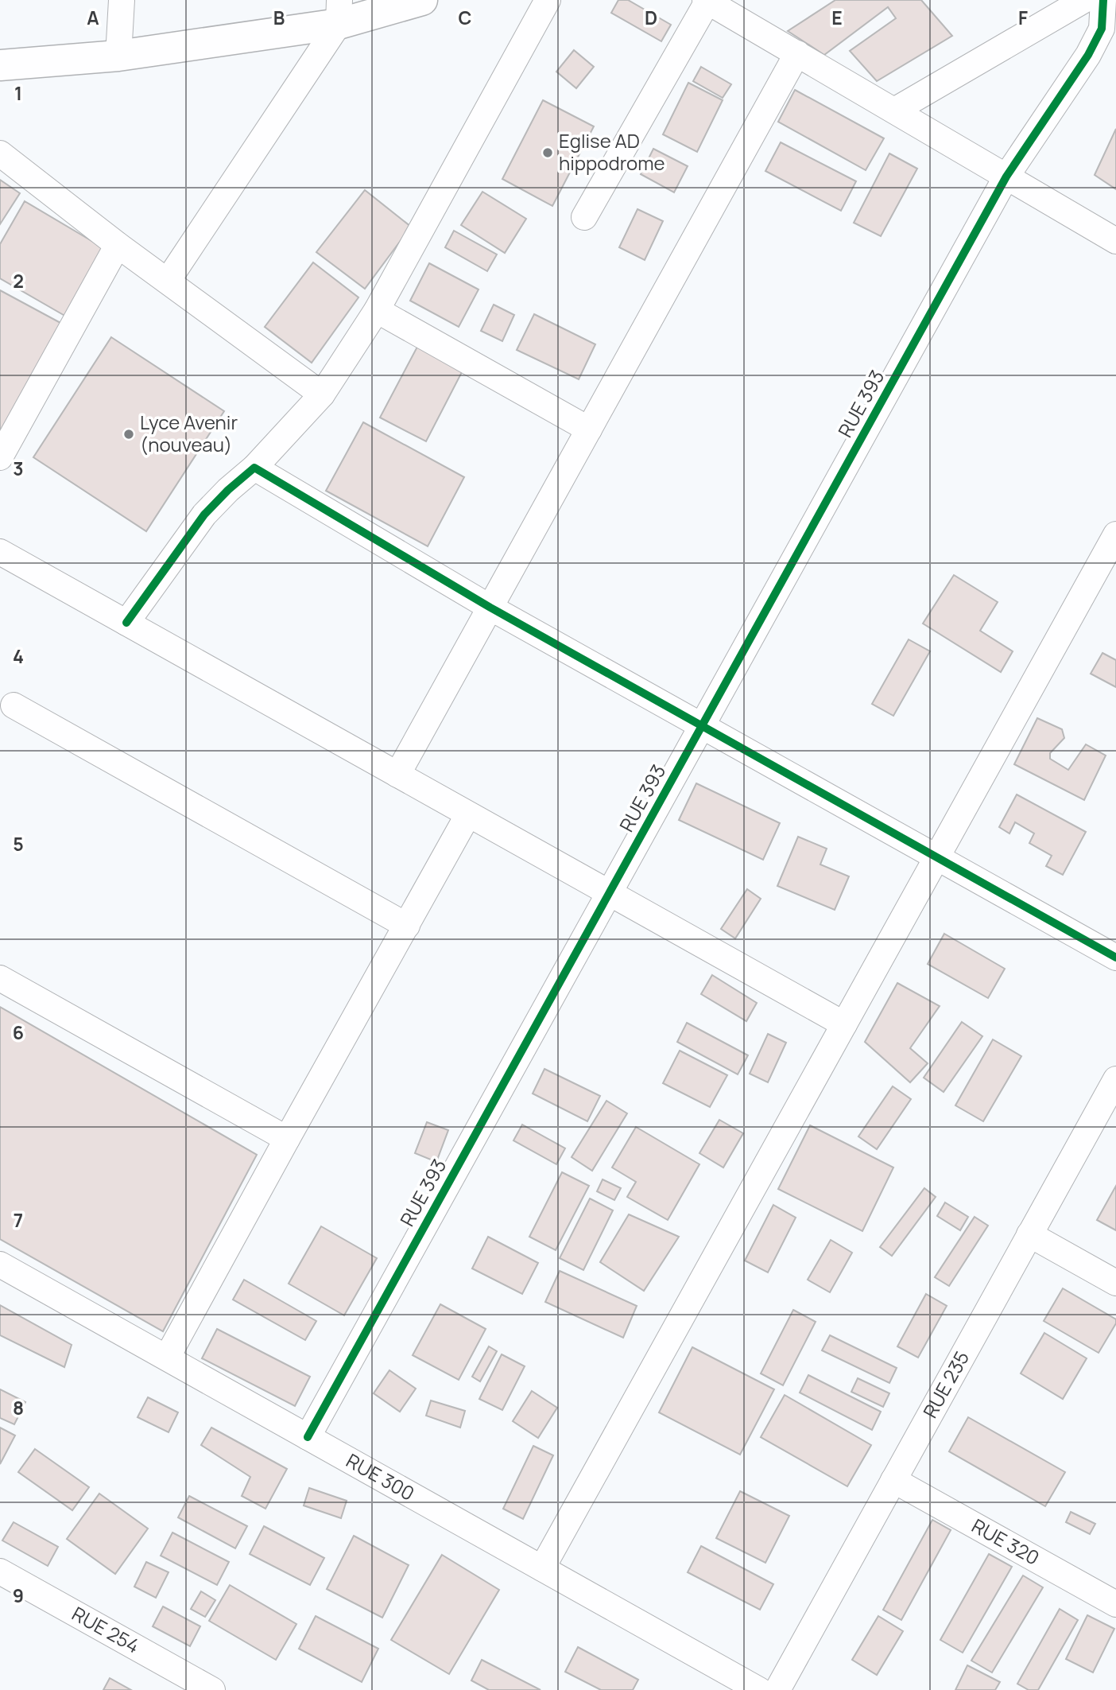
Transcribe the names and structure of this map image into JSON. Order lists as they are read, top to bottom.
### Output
{
  "streets": {
    "street": [
      "RUE 393",
      "RUE 235",
      "RUE 300",
      "RUE 320",
      "RUE 254"
    ]
  },
  "crossings": [
    ["RUE 393", "RUE 300"],
    ["RUE 235", "RUE 320"]
  ],
  "places": ["Eglise AD hippodrome", "Lyce Avenir (nouveau)"],
  "grid": {
    "columns": [
      "A",
      "B",
      "C",
      "D",
      "E",
      "F"
    ],
    "rows": [
      "1",
      "2",
      "3",
      "4",
      "5",
      "6",
      "7",
      "8",
      "9"
    ]
  }
}
